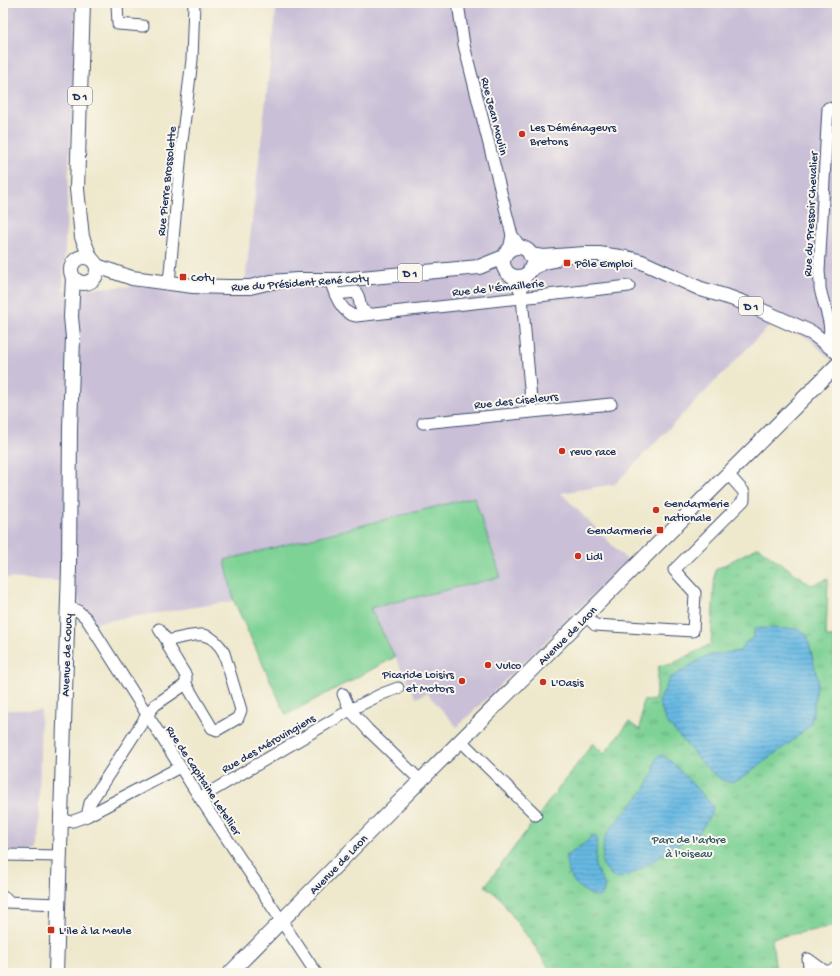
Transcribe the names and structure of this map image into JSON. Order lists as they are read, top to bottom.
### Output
{
  "streets": {
    "main road": [
      "D 1",
      "Rue du Président René Coty",
      "Avenue de Laon",
      "Avenue de Coucy"
    ],
    "street": [
      "Rue Jean Moulin",
      "Rue Pierre Brossolette",
      "Rue du Pressoir Chevalier",
      "Rue de l'Émaillerie",
      "Rue des Ciseleurs",
      "Rue des Mérovingiens",
      "Rue de Capitaine Letellier"
    ]
  },
  "crossings": [
    ["D 1", "Avenue de Coucy"],
    ["Rue Jean Moulin", "Rue du Président René Coty"],
    ["Rue Jean Moulin", "Rue de l'Émaillerie"],
    ["Rue Pierre Brossolette", "Rue du Président René Coty"],
    ["Rue du Pressoir Chevalier", "Rue du Président René Coty"],
    ["Rue du Président René Coty", "Rue de l'Émaillerie"],
    ["Rue du Président René Coty", "Avenue de Coucy"],
    ["Avenue de Laon", "Rue de Capitaine Letellier"],
    ["Avenue de Coucy", "Rue de Capitaine Letellier"],
    ["Rue des Mérovingiens", "Rue de Capitaine Letellier"]
  ],
  "parks": ["Parc de l'arbre à l'oiseau"],
  "places": {
    "other": [
      "Les Déménageurs Bretons",
      "revo race",
      "Gendarmerie nationale",
      "Lidl",
      "Vulco",
      "Picaride Loisirs et Motors",
      "L'Oasis"
    ],
    "transit": [
      "Pôle Emploi",
      "Coty",
      "Gendarmerie",
      "L'ile à la Meule"
    ]
  }
}
